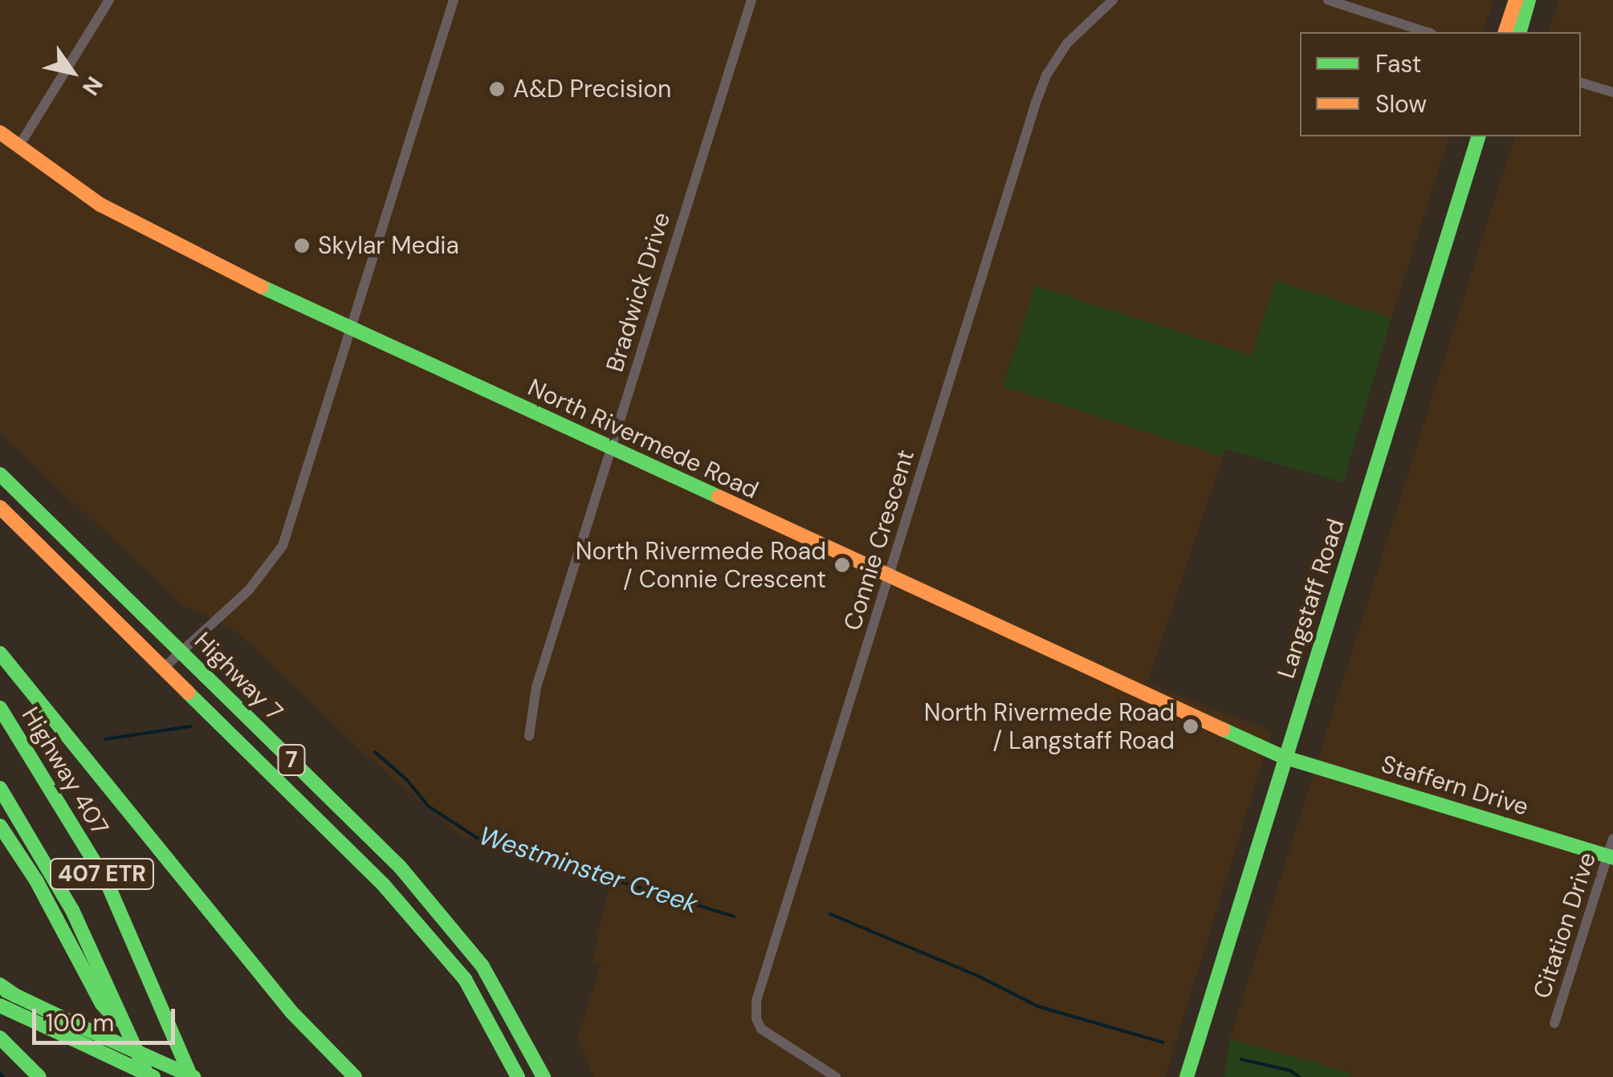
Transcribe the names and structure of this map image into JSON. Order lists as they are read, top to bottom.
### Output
{
  "streets": {
    "main road": [
      "North Rivermede Road",
      "Langstaff Road",
      "Highway 7",
      "7",
      "Highway 407",
      "Staffern Drive",
      "407 ETR"
    ],
    "street": ["Bradwick Drive", "Connie Crescent", "Citation Drive"]
  },
  "crossings": [
    ["Bradwick Drive", "North Rivermede Road"],
    ["North Rivermede Road", "Connie Crescent"],
    ["North Rivermede Road", "Langstaff Road"],
    ["North Rivermede Road", "Staffern Drive"],
    ["Langstaff Road", "Staffern Drive"],
    ["Staffern Drive", "Citation Drive"]
  ],
  "water": ["Westminster Creek"],
  "places": [
    "A&D Precision",
    "Skylar Media",
    "North Rivermede Road / Connie Crescent",
    "North Rivermede Road / Langstaff Road"
  ],
  "legend": ["Fast", "Slow"],
  "scale_bar": "100 m",
  "north": "bottom right"
}
